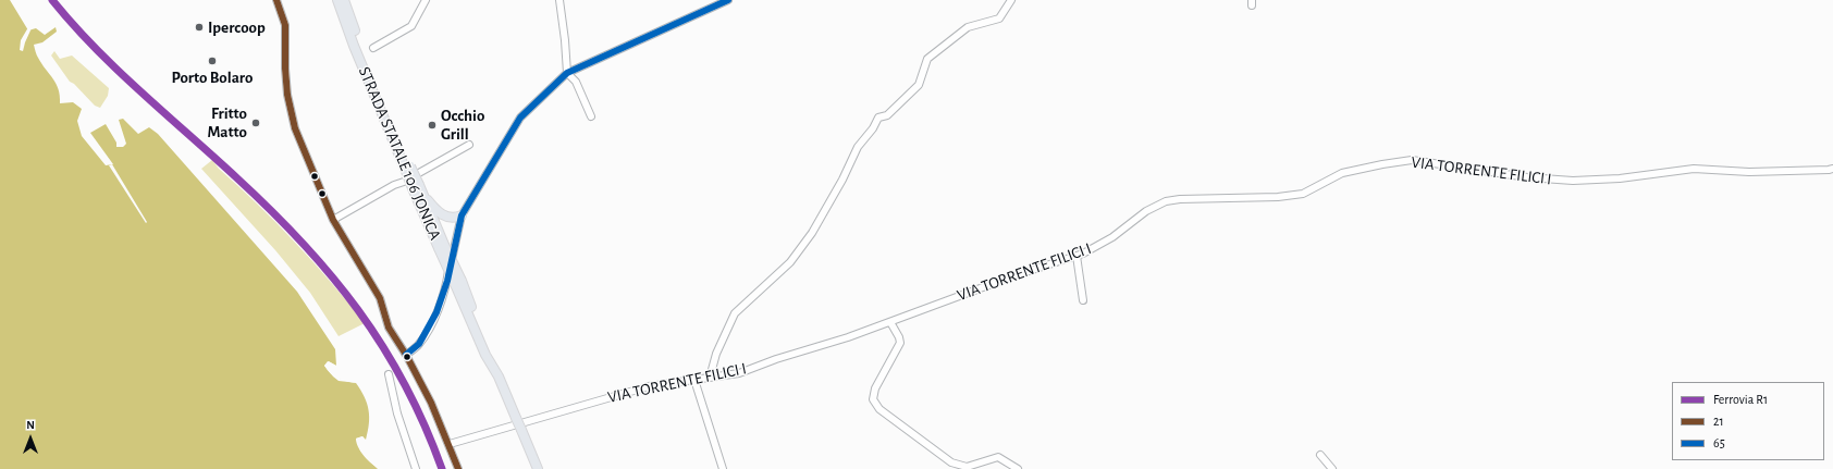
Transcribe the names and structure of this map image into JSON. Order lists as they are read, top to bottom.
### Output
{
  "streets": {
    "main road": ["STRADA STATALE 106 JONICA"],
    "street": ["VIA TORRENTE FILICI I"]
  },
  "places": [
    "Ipercoop",
    "Porto Bolaro",
    "Fritto Matto",
    "Occhio Grill"
  ],
  "lines": ["rail line R1", "transit line 21", "transit line 65"],
  "legend": ["Ferrovia R1", "21", "65"],
  "north": "top"
}
